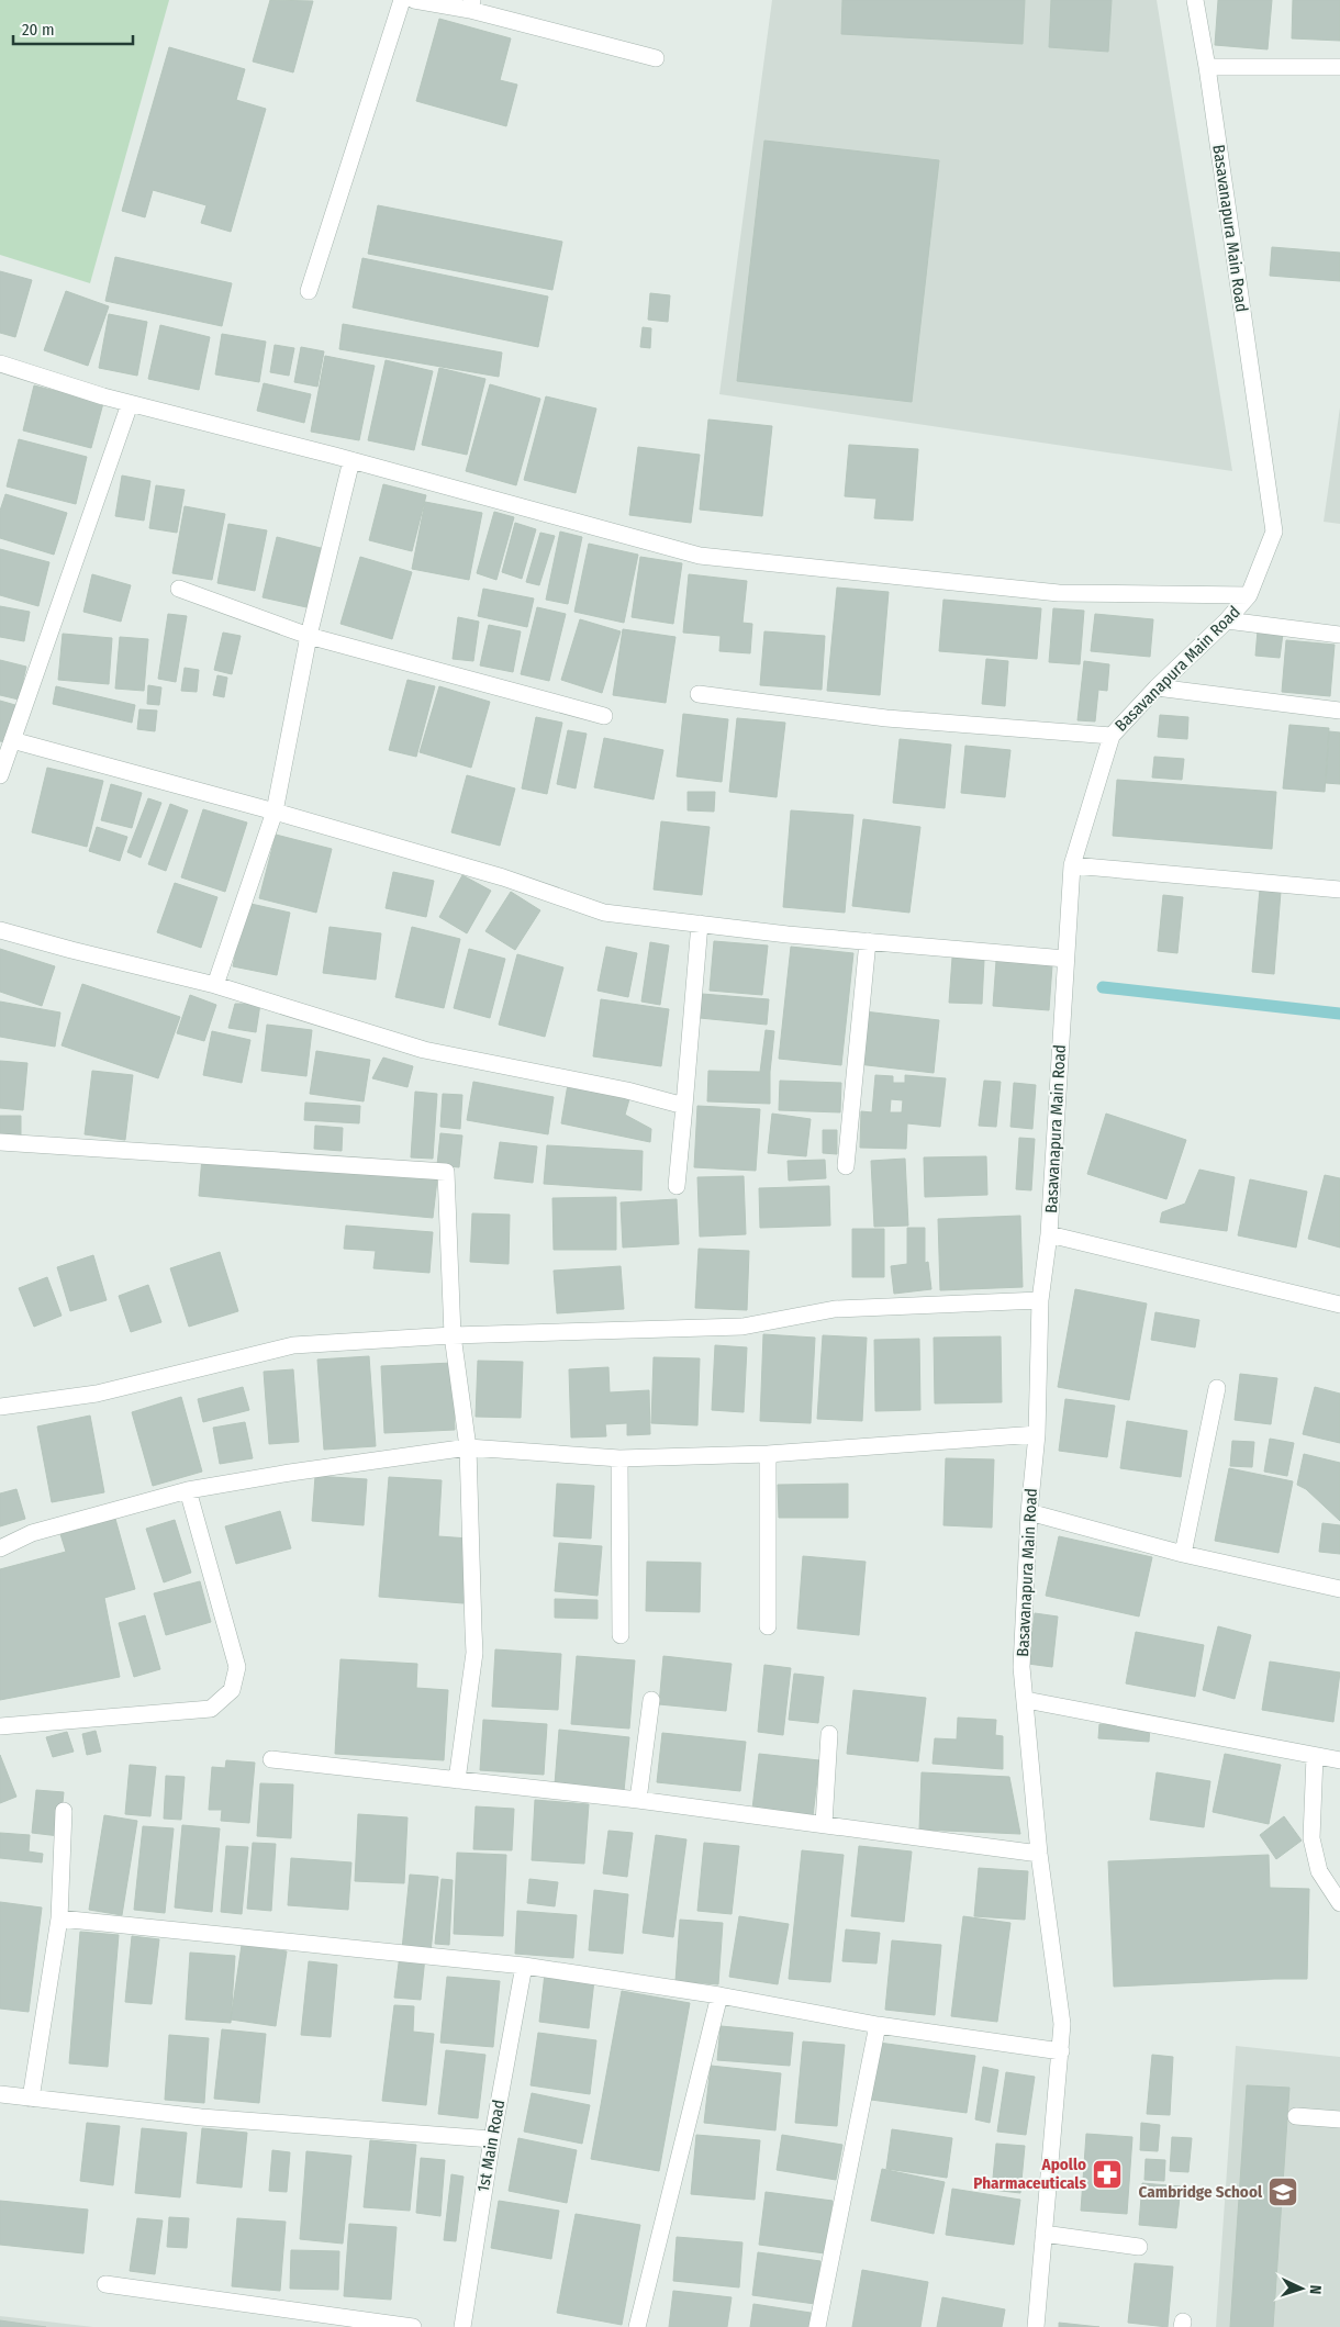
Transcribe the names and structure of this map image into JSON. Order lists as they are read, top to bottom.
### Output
{
  "streets": {
    "street": ["Basavanapura Main Road", "1st Main Road"]
  },
  "places": {
    "pharmacy": ["Apollo Pharmaceuticals"],
    "school or university": ["Cambridge School"]
  },
  "scale_bar": "20 m",
  "north": "right"
}
